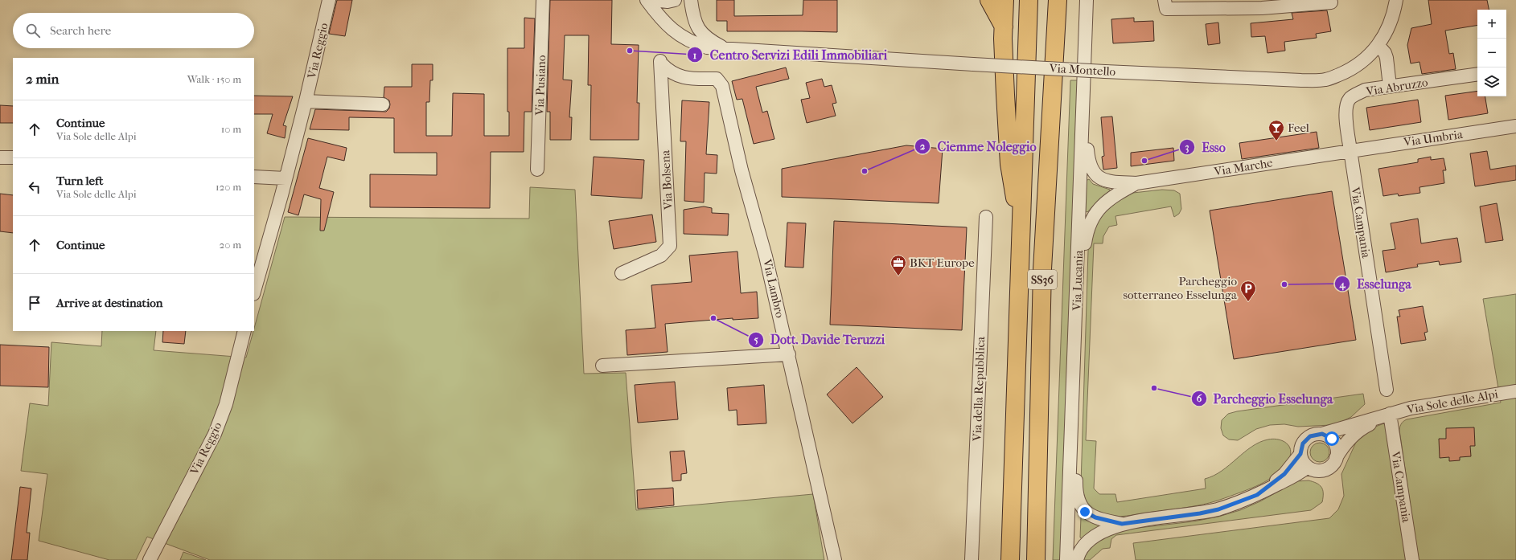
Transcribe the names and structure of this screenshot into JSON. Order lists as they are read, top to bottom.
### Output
{
  "streets": {
    "highway": ["SS36"],
    "street": [
      "Via Reggio",
      "Via Montello",
      "Via Pusiano",
      "Via Abruzzo",
      "Via Umbria",
      "Via Marche",
      "Via Bolsena",
      "Via Campania",
      "Via Lucania",
      "Via Lambro",
      "Via della Repubblica",
      "Via Sole delle Alpi"
    ]
  },
  "crossings": [
    ["Via Abruzzo", "Via Umbria"],
    ["Via Abruzzo", "Via Marche"],
    ["Via Abruzzo", "Via Campania"],
    ["Via Umbria", "Via Marche"],
    ["Via Umbria", "Via Campania"],
    ["Via Marche", "Via Campania"],
    ["Via Marche", "Via Lucania"],
    ["Via Bolsena", "Via Lambro"],
    ["Via Campania", "Via Sole delle Alpi"]
  ],
  "places": {
    "other": [
      "Centro Servizi Edili Immobiliari",
      "Esso",
      "Ciemme Noleggio",
      "Esselunga",
      "Dott. Davide Teruzzi",
      "Parcheggio Esselunga"
    ],
    "bar": ["Feel"],
    "office": ["BKT Europe"],
    "parking": ["Parcheggio sotterraneo Esselunga"]
  },
  "page": {
    "map_buttons": ["+", "−"],
    "search": "Search here",
    "heading": ["2 min", "Walk · 150 m"],
    "list": [
      ["Continue", "Via Sole delle Alpi", "10 m"],
      ["Turn left", "Via Sole delle Alpi", "120 m"],
      ["Continue", "20 m"],
      "Arrive at destination"
    ]
  }
}
